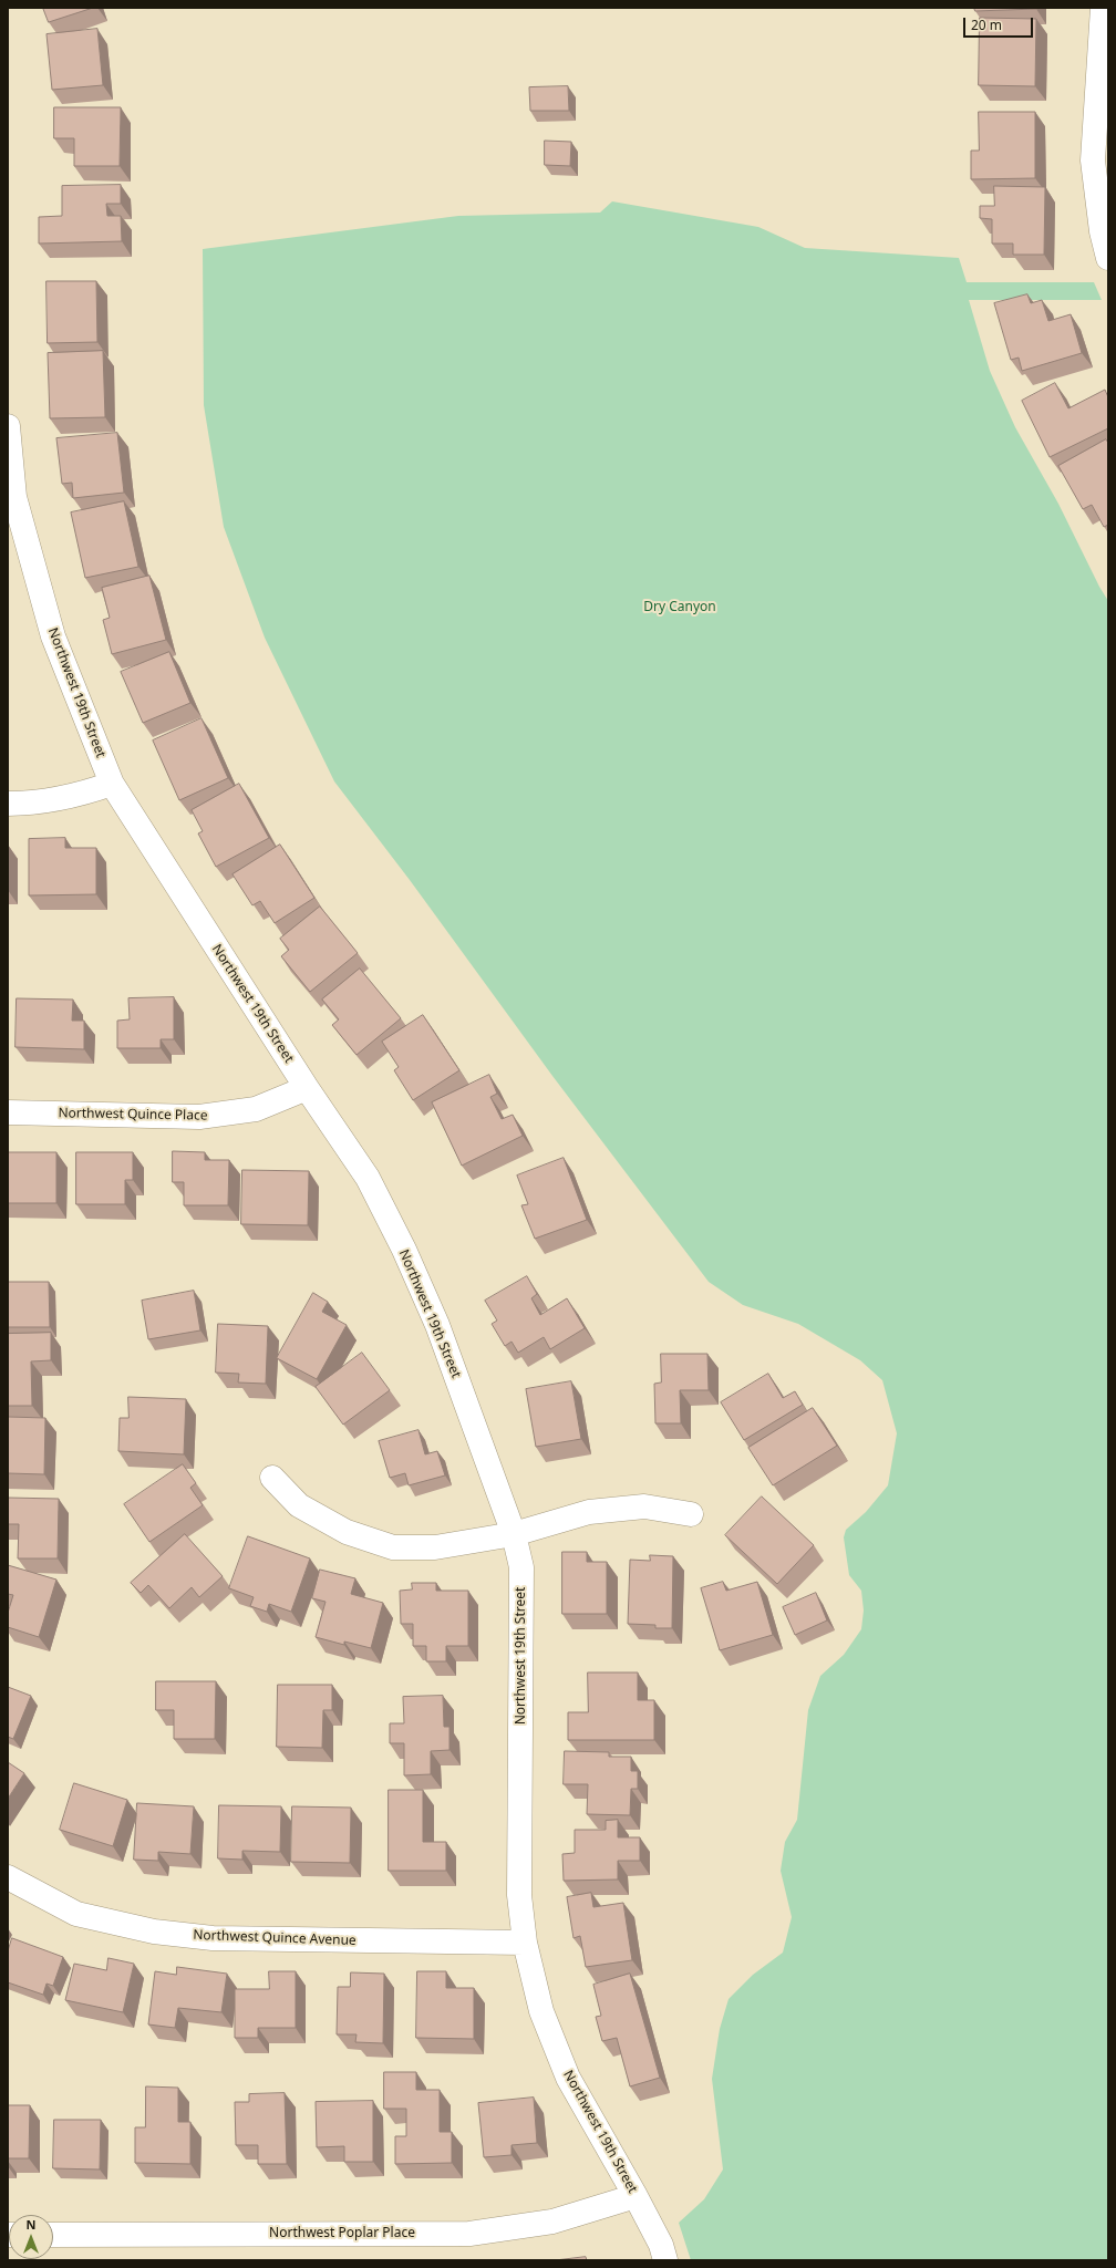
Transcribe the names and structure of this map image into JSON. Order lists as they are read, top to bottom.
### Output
{
  "streets": {
    "street": [
      "Northwest 19th Street",
      "Northwest Quince Place",
      "Northwest Quince Avenue",
      "Northwest Poplar Place"
    ]
  },
  "crossings": [
    ["Northwest 19th Street", "Northwest Quince Place"],
    ["Northwest 19th Street", "Northwest Quince Avenue"],
    ["Northwest 19th Street", "Northwest Poplar Place"]
  ],
  "parks": ["Dry Canyon"],
  "scale_bar": "20 m",
  "north": "top"
}
